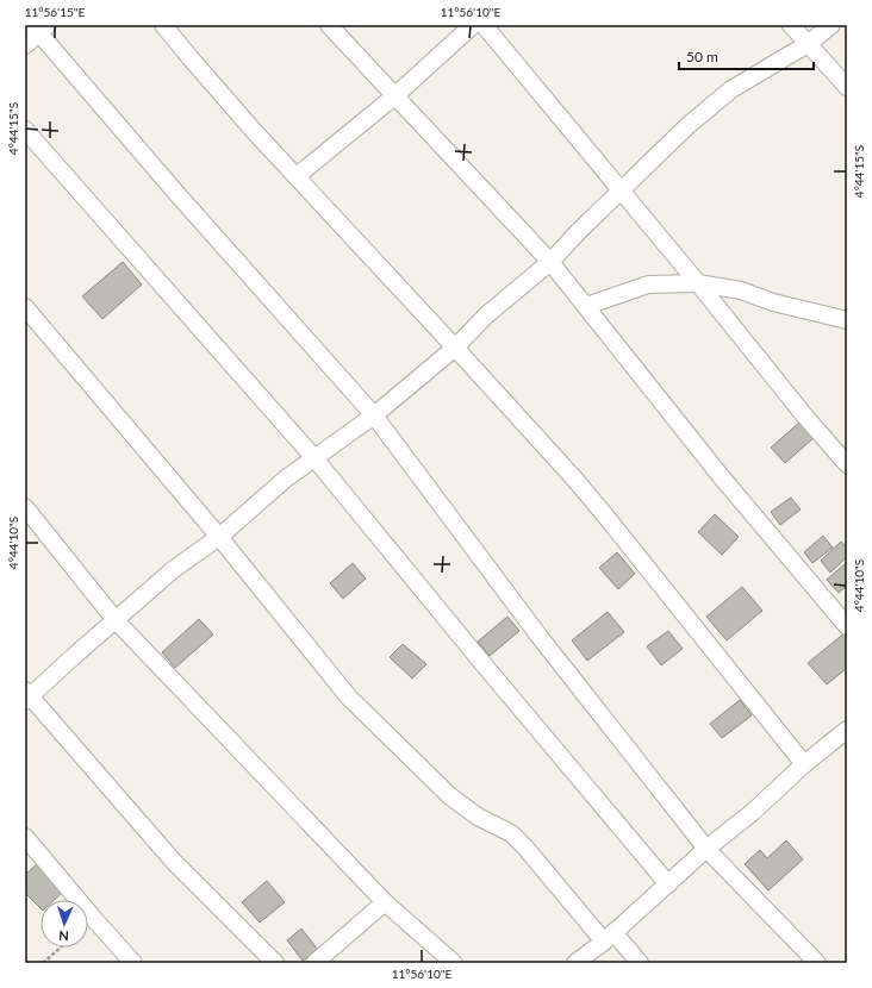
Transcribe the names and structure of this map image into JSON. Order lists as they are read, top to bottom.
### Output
{
  "scale_bar": "50 m",
  "north": "bottom",
  "coordinates": [
    "11°56'15\"E",
    "11°56'10\"E",
    "4°44'15\"S",
    "4°44'10\"S"
  ]
}
